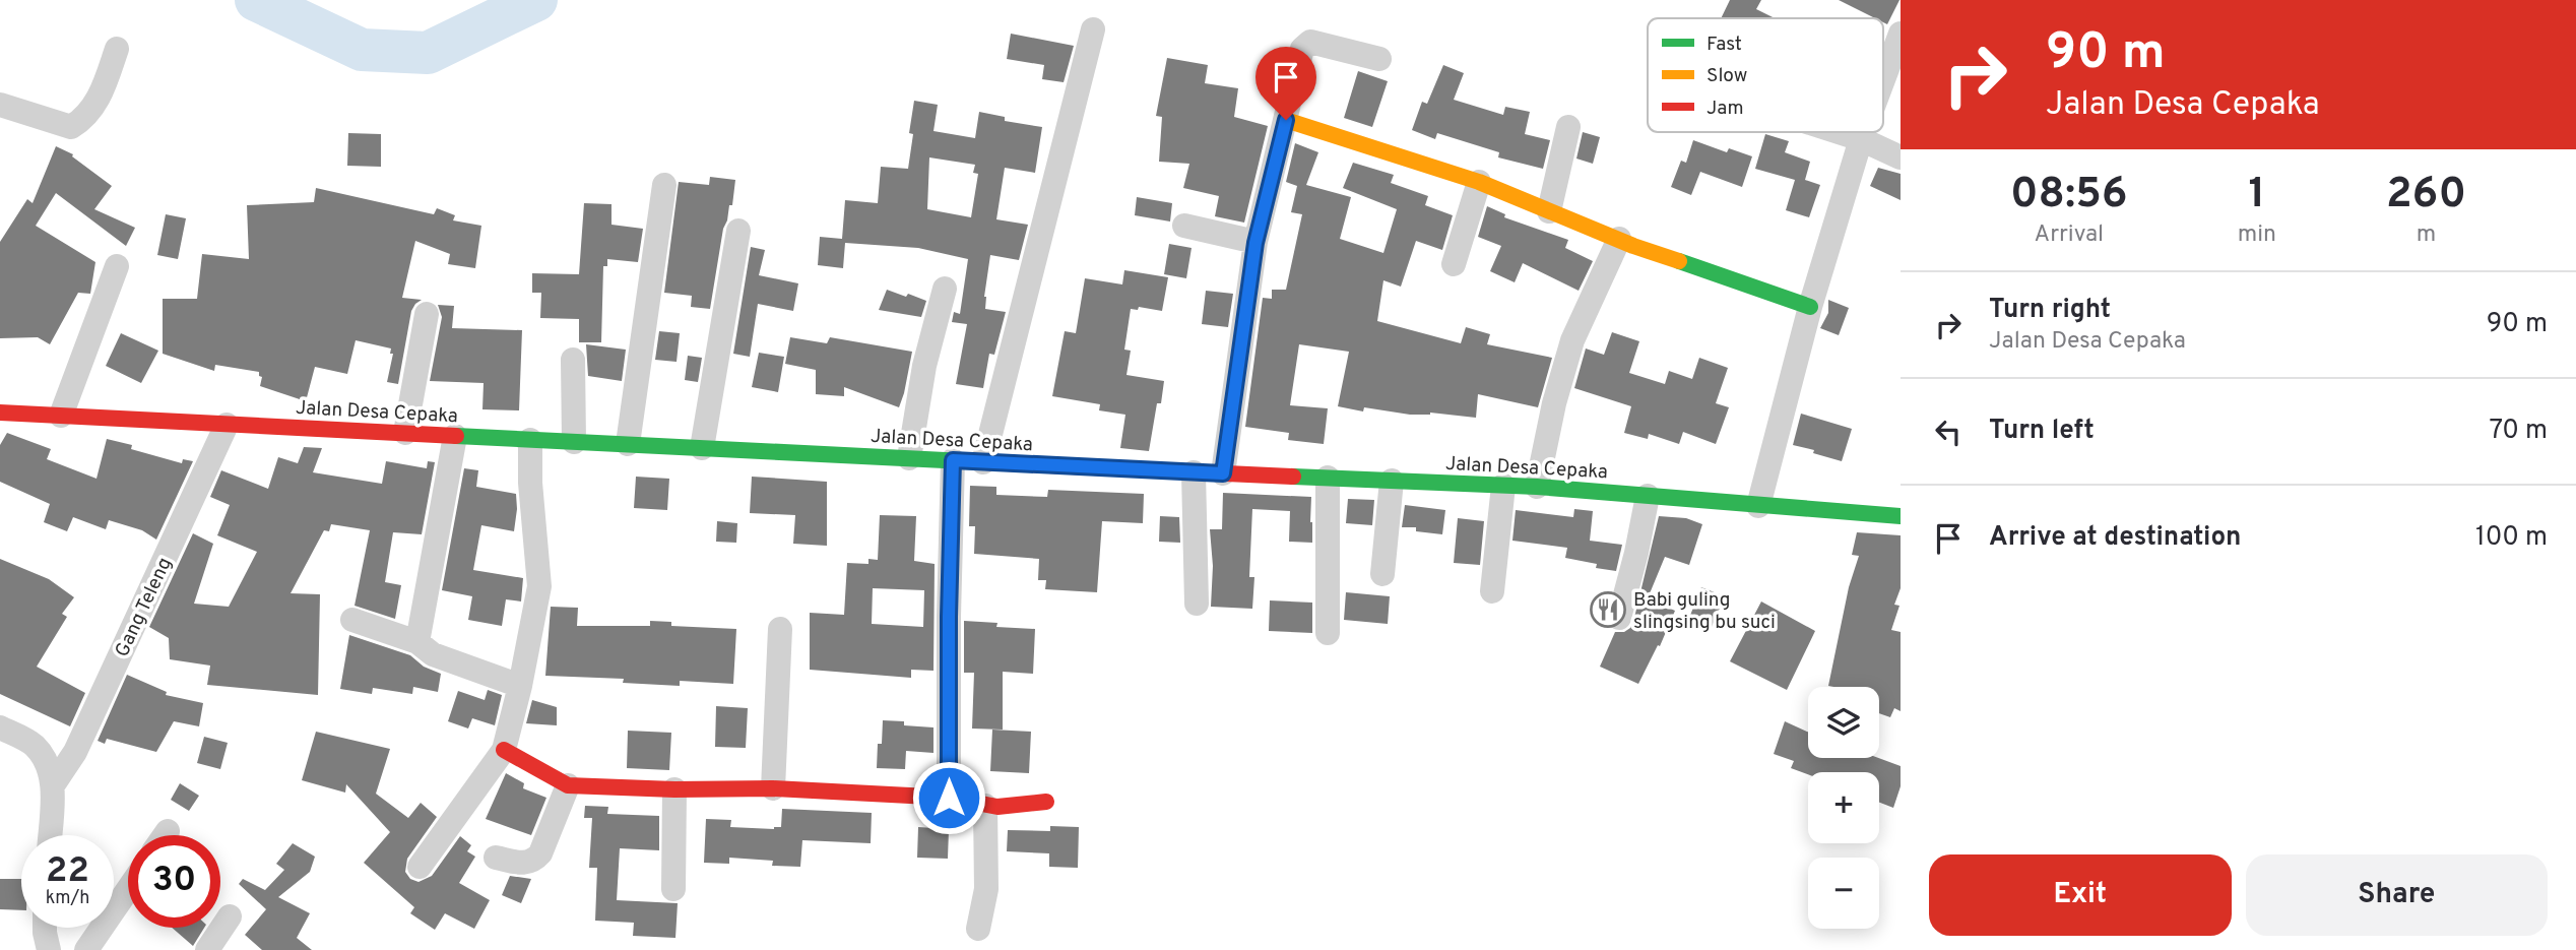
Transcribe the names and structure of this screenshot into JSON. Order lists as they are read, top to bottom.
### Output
{
  "streets": {
    "street": ["Jalan Desa Cepaka", "Gang Teleng"]
  },
  "crossings": [
    ["Jalan Desa Cepaka", "Gang Teleng"]
  ],
  "places": {
    "restaurant": ["Babi guling slingsing bu suci"]
  },
  "legend": ["Fast", "Slow", "Jam"],
  "page": {
    "turn": ["90 m", "Jalan Desa Cepaka"],
    "eta": [
      "08:56",
      "Arrival",
      "1",
      "min",
      "260",
      "m"
    ],
    "list": [
      {
        "name": "Turn right",
        "note": "Jalan Desa Cepaka",
        "value": "90 m"
      },
      {
        "name": "Turn left",
        "value": "70 m"
      },
      {
        "name": "Arrive at destination",
        "value": "100 m"
      }
    ],
    "map_buttons": ["+", "−"],
    "speed": "22 km/h",
    "limit": "30",
    "buttons": ["Exit", "Share"]
  }
}
